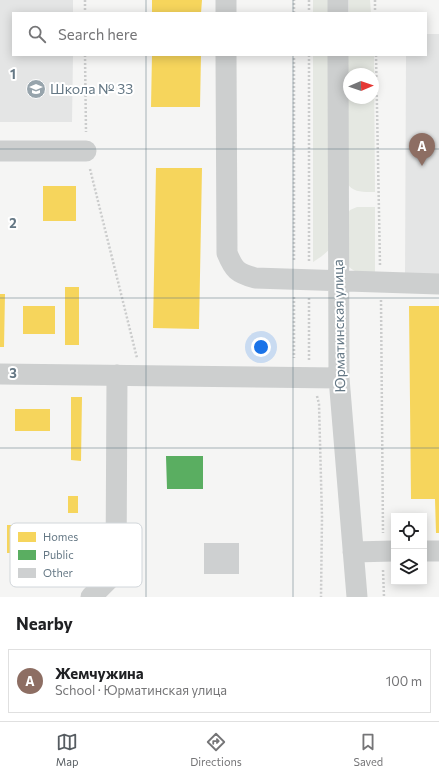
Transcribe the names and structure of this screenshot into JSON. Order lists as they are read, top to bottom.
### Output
{
  "streets": {
    "street": ["Юрматинская улица"]
  },
  "places": {
    "school or university": ["Школа № 33"]
  },
  "legend": ["Homes", "Public", "Other"],
  "north": "right",
  "page": {
    "search": "Search here",
    "pins": "A",
    "heading": "Nearby",
    "list": [
      {
        "mark": "A",
        "name": "Жемчужина",
        "note": "School · Юрматинская улица",
        "value": "100 m"
      }
    ],
    "nav": ["Map", "Directions", "Saved"]
  },
  "grid": {
    "rows": ["1", "2", "3"]
  }
}
